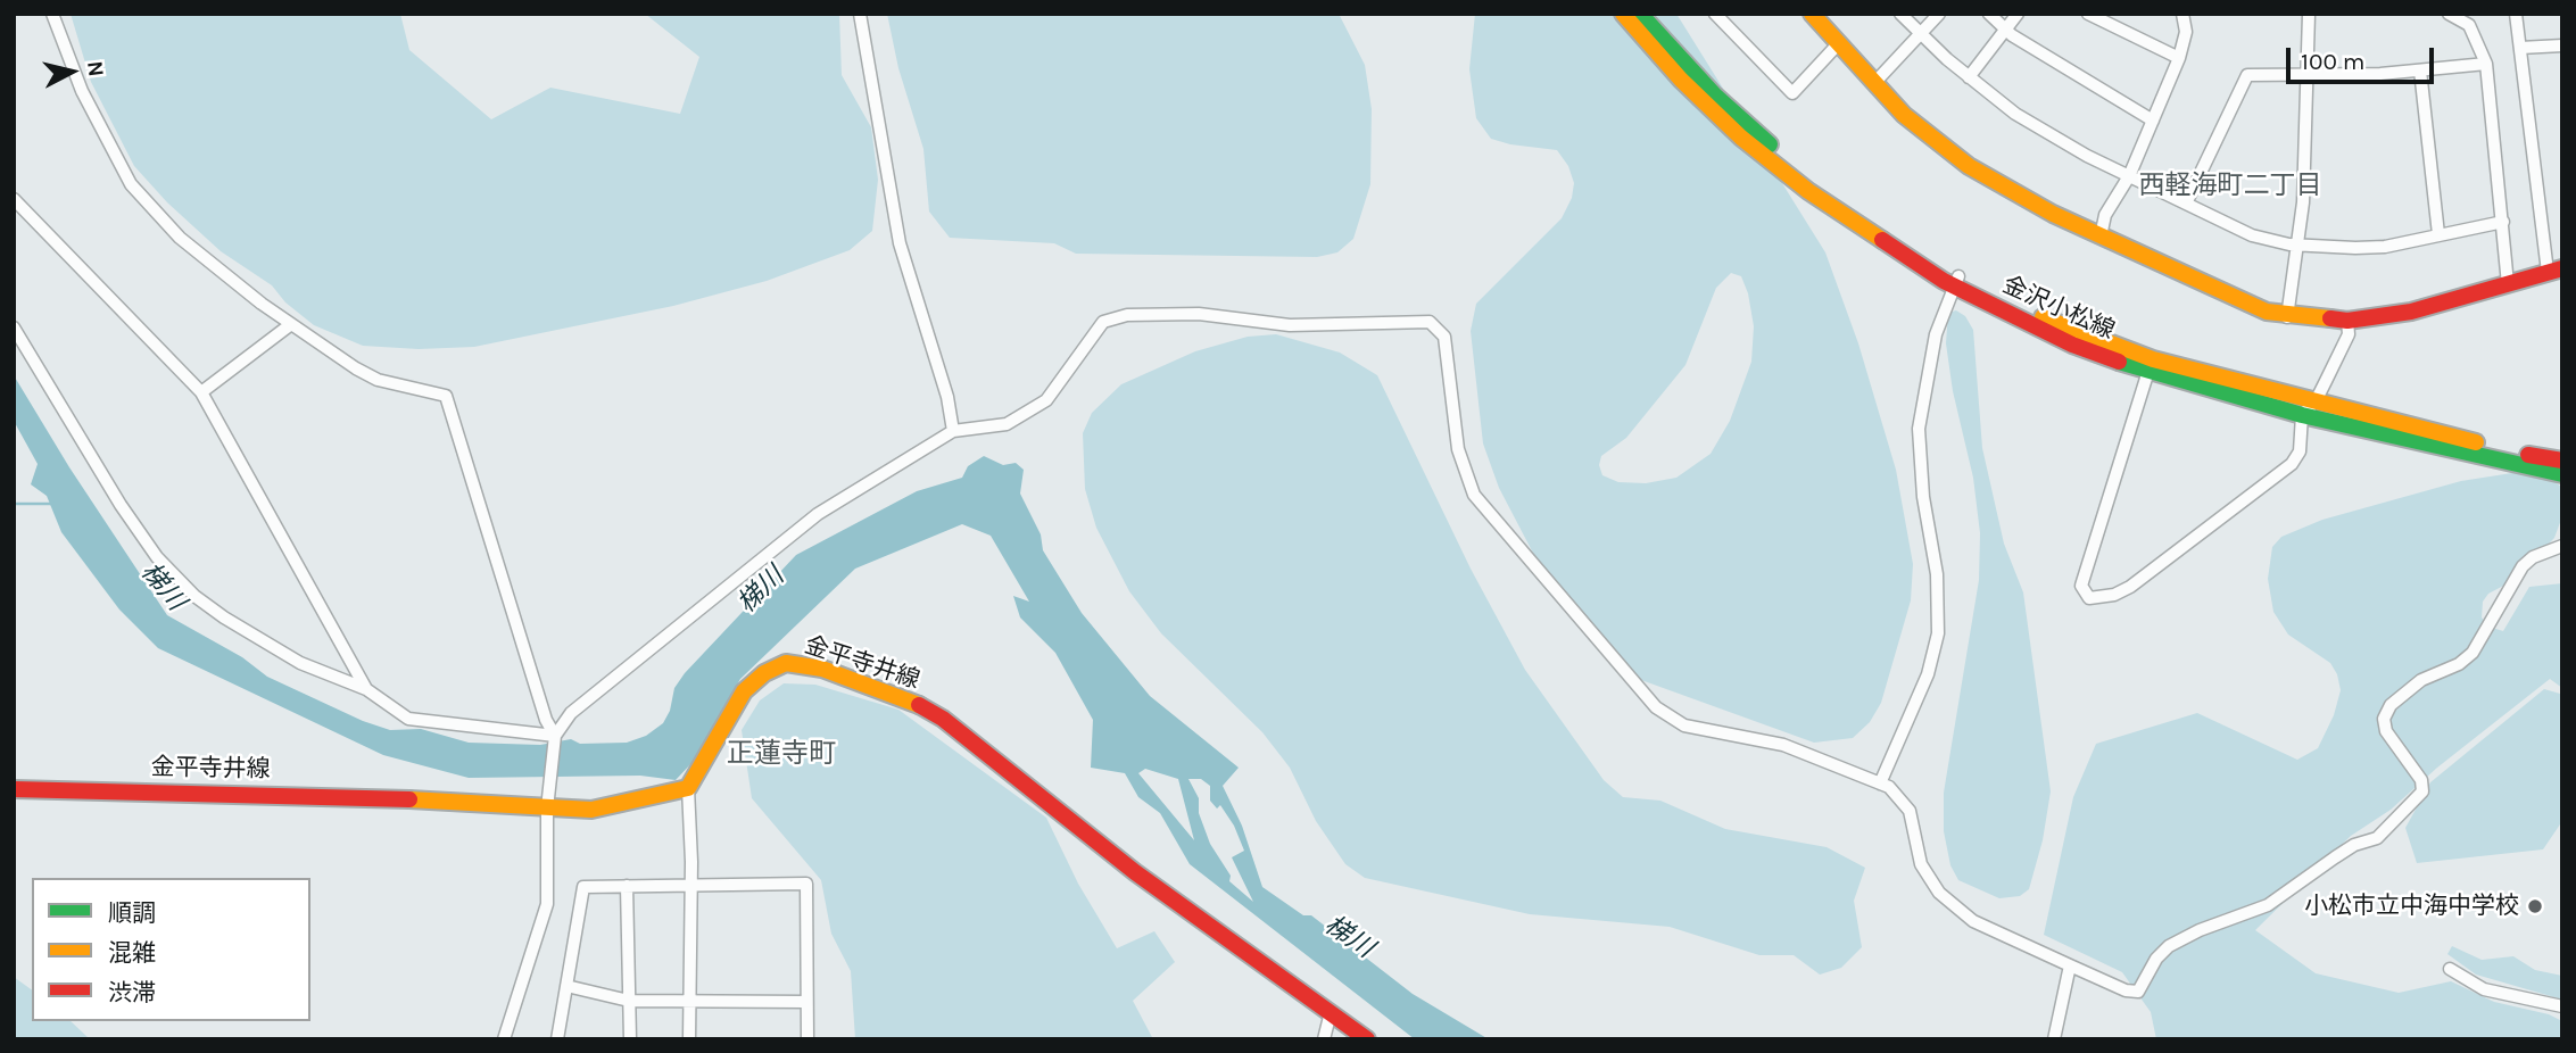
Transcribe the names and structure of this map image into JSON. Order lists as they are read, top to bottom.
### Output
{
  "streets": {
    "main road": ["金沢小松線", "金平寺井線"]
  },
  "districts": ["西軽海町二丁目", "正蓮寺町"],
  "water": ["梯川"],
  "places": ["小松市立中海中学校"],
  "legend": ["順調", "混雑", "渋滞"],
  "scale_bar": "100 m",
  "north": "right"
}
